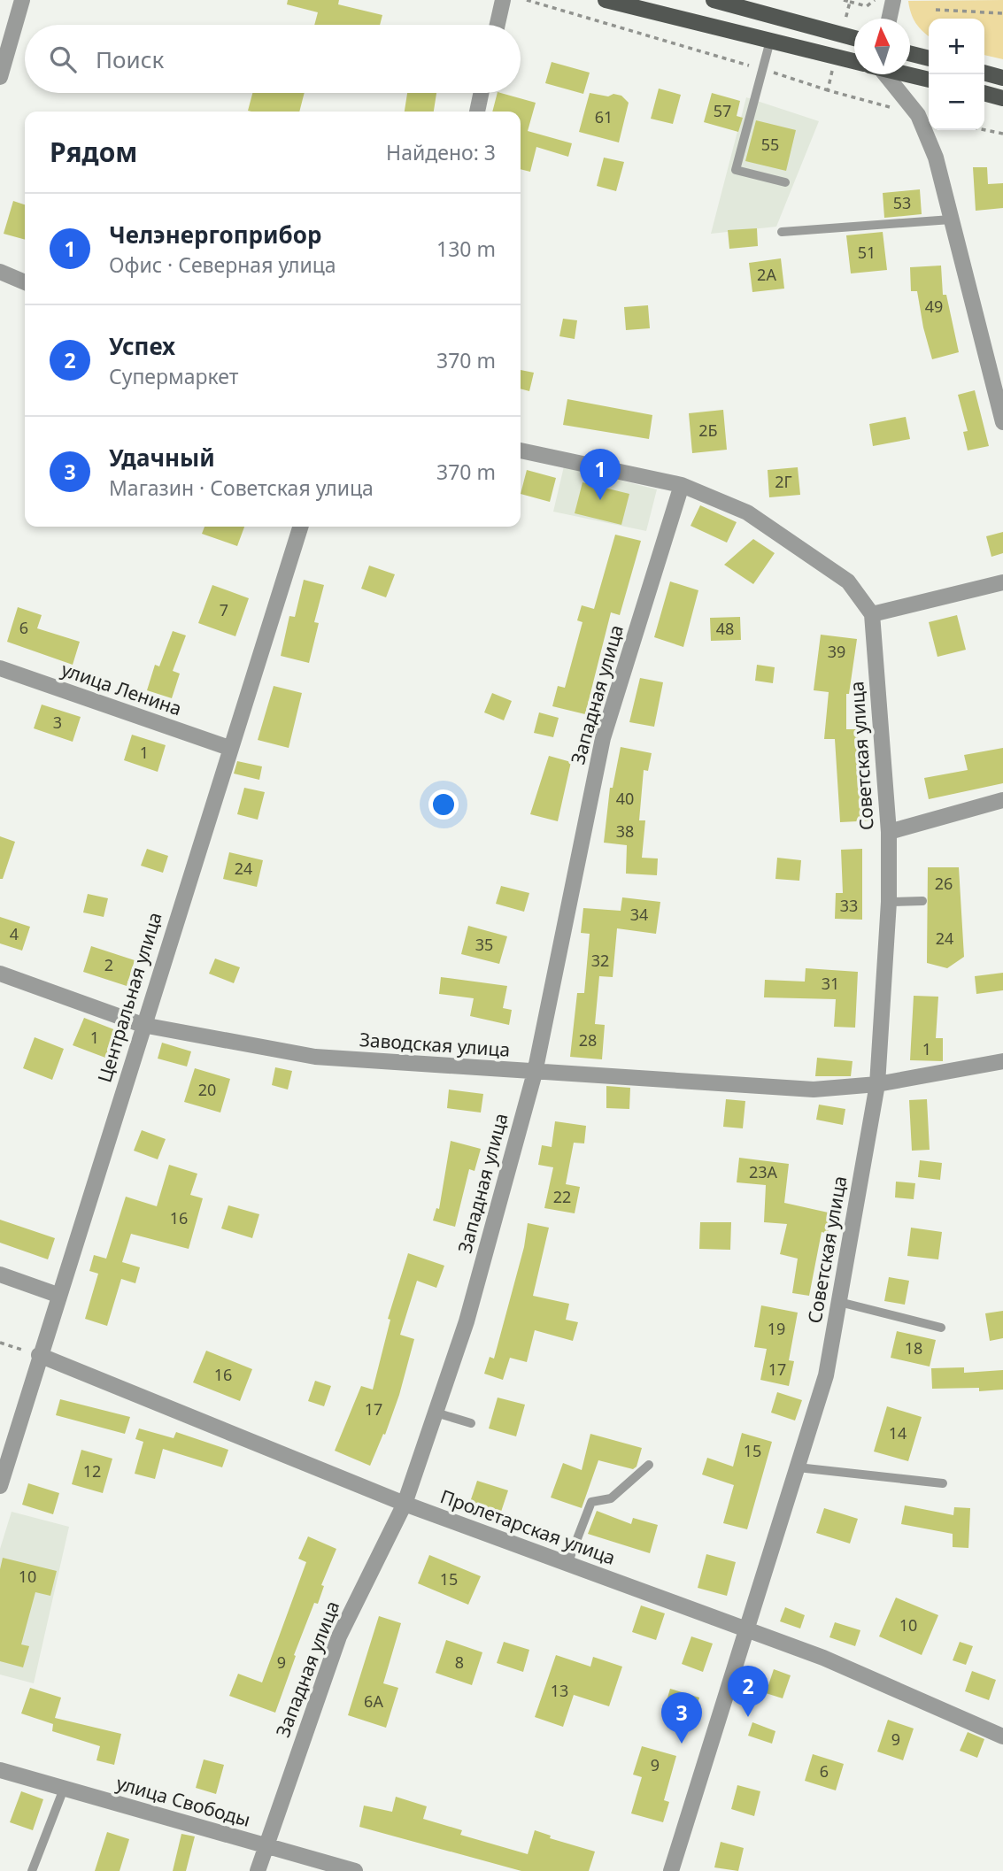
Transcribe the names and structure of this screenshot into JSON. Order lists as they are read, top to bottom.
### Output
{
  "streets": {
    "street": [
      "улица Ленина",
      "Западная улица",
      "Советская улица",
      "Центральная улица",
      "Заводская улица",
      "Пролетарская улица",
      "улица Свободы"
    ]
  },
  "crossings": [
    ["улица Ленина", "Центральная улица"],
    ["Западная улица", "Заводская улица"],
    ["Западная улица", "Пролетарская улица"],
    ["Западная улица", "улица Свободы"],
    ["Советская улица", "Заводская улица"],
    ["Советская улица", "Пролетарская улица"],
    ["Центральная улица", "Заводская улица"],
    ["Центральная улица", "Пролетарская улица"]
  ],
  "house_numbers": [
    "57",
    "61",
    "55",
    "53",
    "51",
    "2А",
    "49",
    "2Б",
    "2Г",
    "7",
    "6",
    "48",
    "39",
    "3",
    "1",
    "40",
    "38",
    "24",
    "26",
    "33",
    "34",
    "4",
    "24",
    "35",
    "32",
    "2",
    "31",
    "1",
    "28",
    "1",
    "20",
    "23А",
    "22",
    "16",
    "19",
    "18",
    "17",
    "16",
    "17",
    "14",
    "15",
    "12",
    "10",
    "15",
    "10",
    "9",
    "8",
    "13",
    "6А",
    "9",
    "9",
    "6"
  ],
  "north": "top",
  "page": {
    "map_buttons": ["+", "−"],
    "search": "Поиск",
    "heading": ["Рядом", "Найдено: 3"],
    "list": [
      {
        "mark": "1",
        "name": "Челэнергоприбор",
        "note": "Офис · Северная улица",
        "value": "130 m"
      },
      {
        "mark": "2",
        "name": "Успех",
        "note": "Супермаркет",
        "value": "370 m"
      },
      {
        "mark": "3",
        "name": "Удачный",
        "note": "Магазин · Советская улица",
        "value": "370 m"
      }
    ],
    "pins": ["1", "2", "3"]
  }
}
